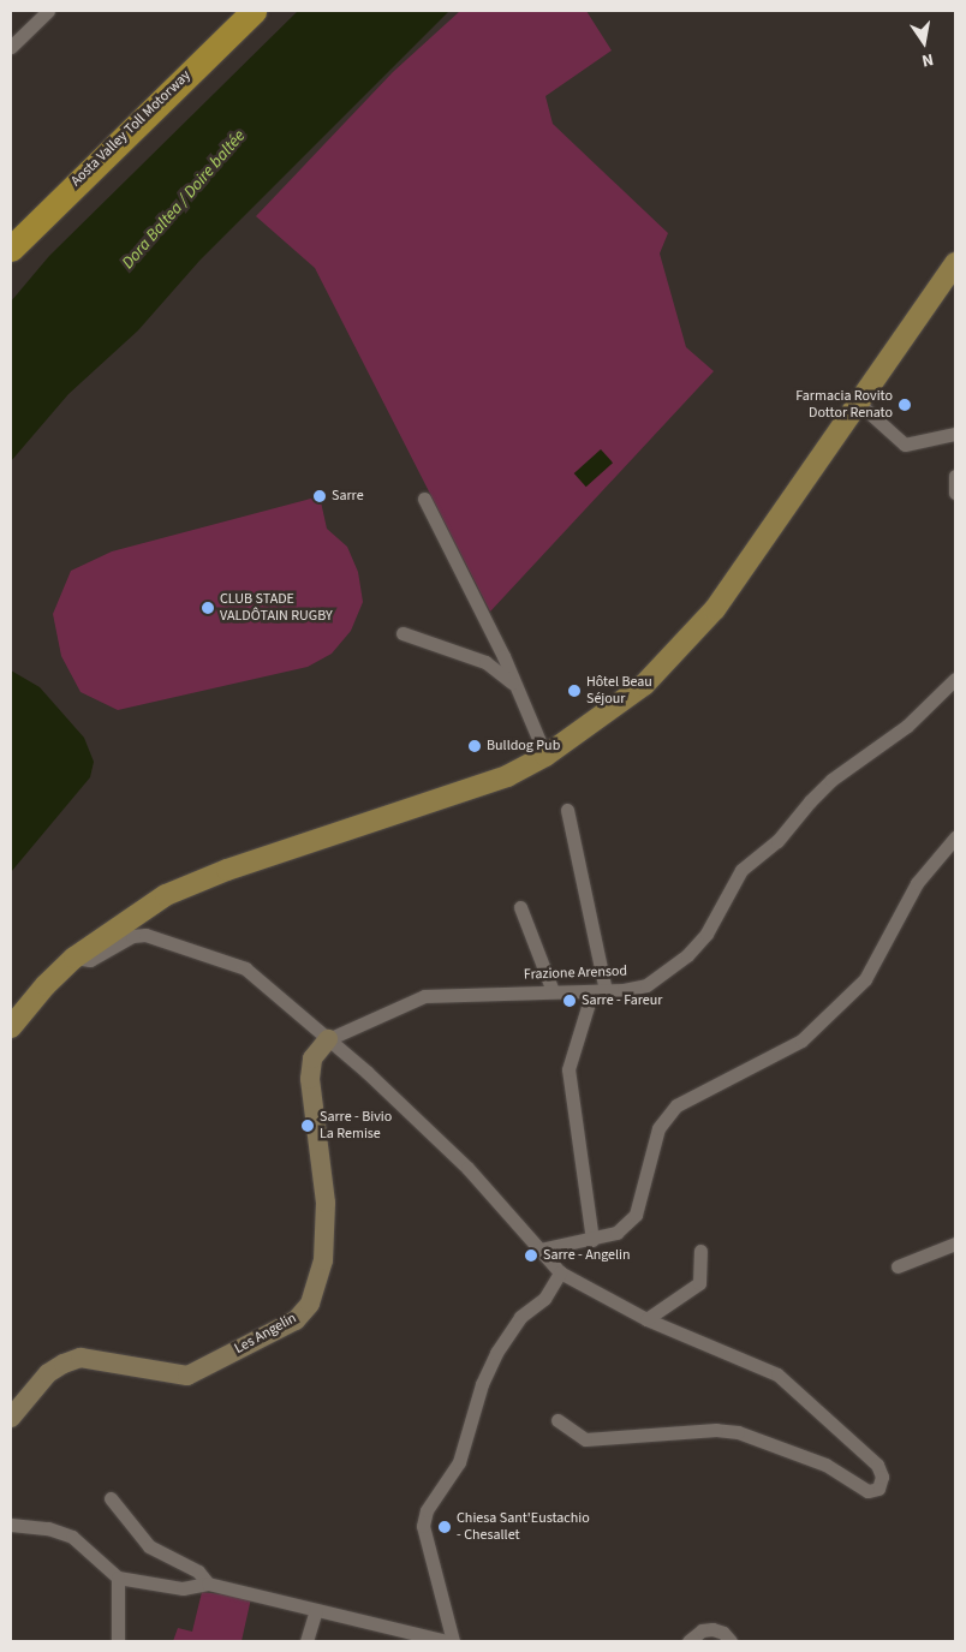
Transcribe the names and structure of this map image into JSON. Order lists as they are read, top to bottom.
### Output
{
  "streets": {
    "highway": ["Aosta Valley Toll Motorway"],
    "street": ["Frazione Arensod", "Les Angelin"]
  },
  "crossings": [
    ["Frazione Arensod", "Les Angelin"]
  ],
  "water": ["Dora Baltea / Doire baltée"],
  "places": [
    "Farmacia Rovito Dottor Renato",
    "Sarre",
    "CLUB STADE VALDÔTAIN RUGBY",
    "Hôtel Beau Séjour",
    "Bulldog Pub",
    "Sarre - Fareur",
    "Sarre - Bivio La Remise",
    "Sarre - Angelin",
    "Chiesa Sant'Eustachio - Chesallet"
  ],
  "north": "bottom"
}
